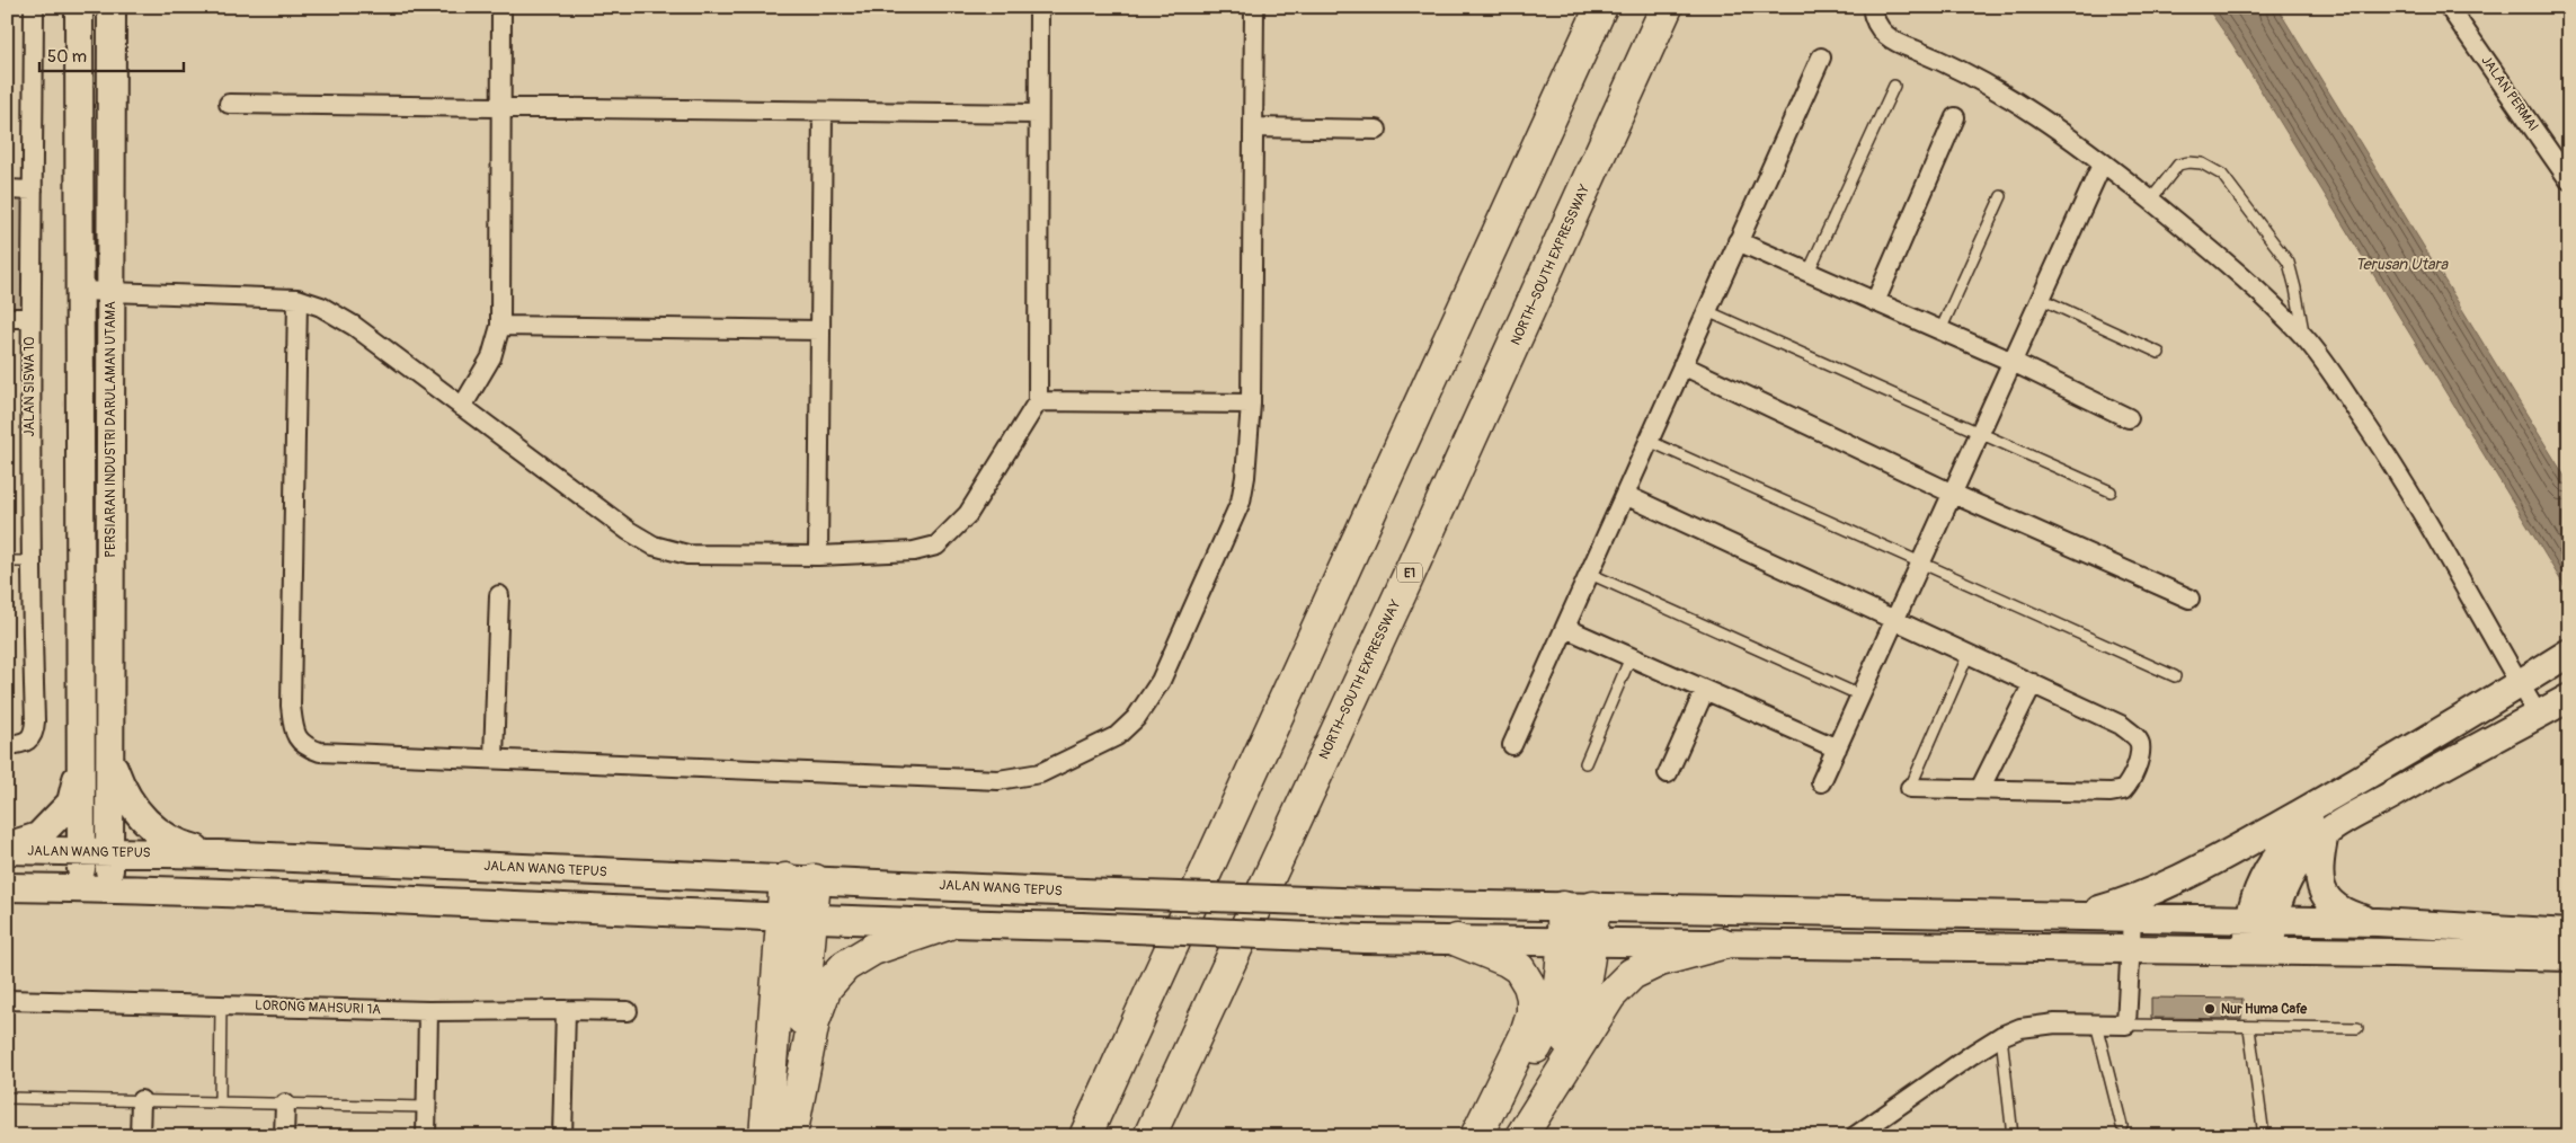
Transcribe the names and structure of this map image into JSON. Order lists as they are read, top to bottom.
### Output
{
  "streets": {
    "highway": ["NORTH–SOUTH EXPRESSWAY", "E1"],
    "main road": ["PERSIARAN INDUSTRI DARULAMAN UTAMA", "JALAN WANG TEPUS"],
    "street": ["JALAN PERMAI", "JALAN SISWA 10", "LORONG MAHSURI 1A"]
  },
  "crossings": [
    ["PERSIARAN INDUSTRI DARULAMAN UTAMA", "JALAN WANG TEPUS"]
  ],
  "water": ["Terusan Utara"],
  "places": ["Nur Huma Cafe"],
  "scale_bar": "50 m"
}
